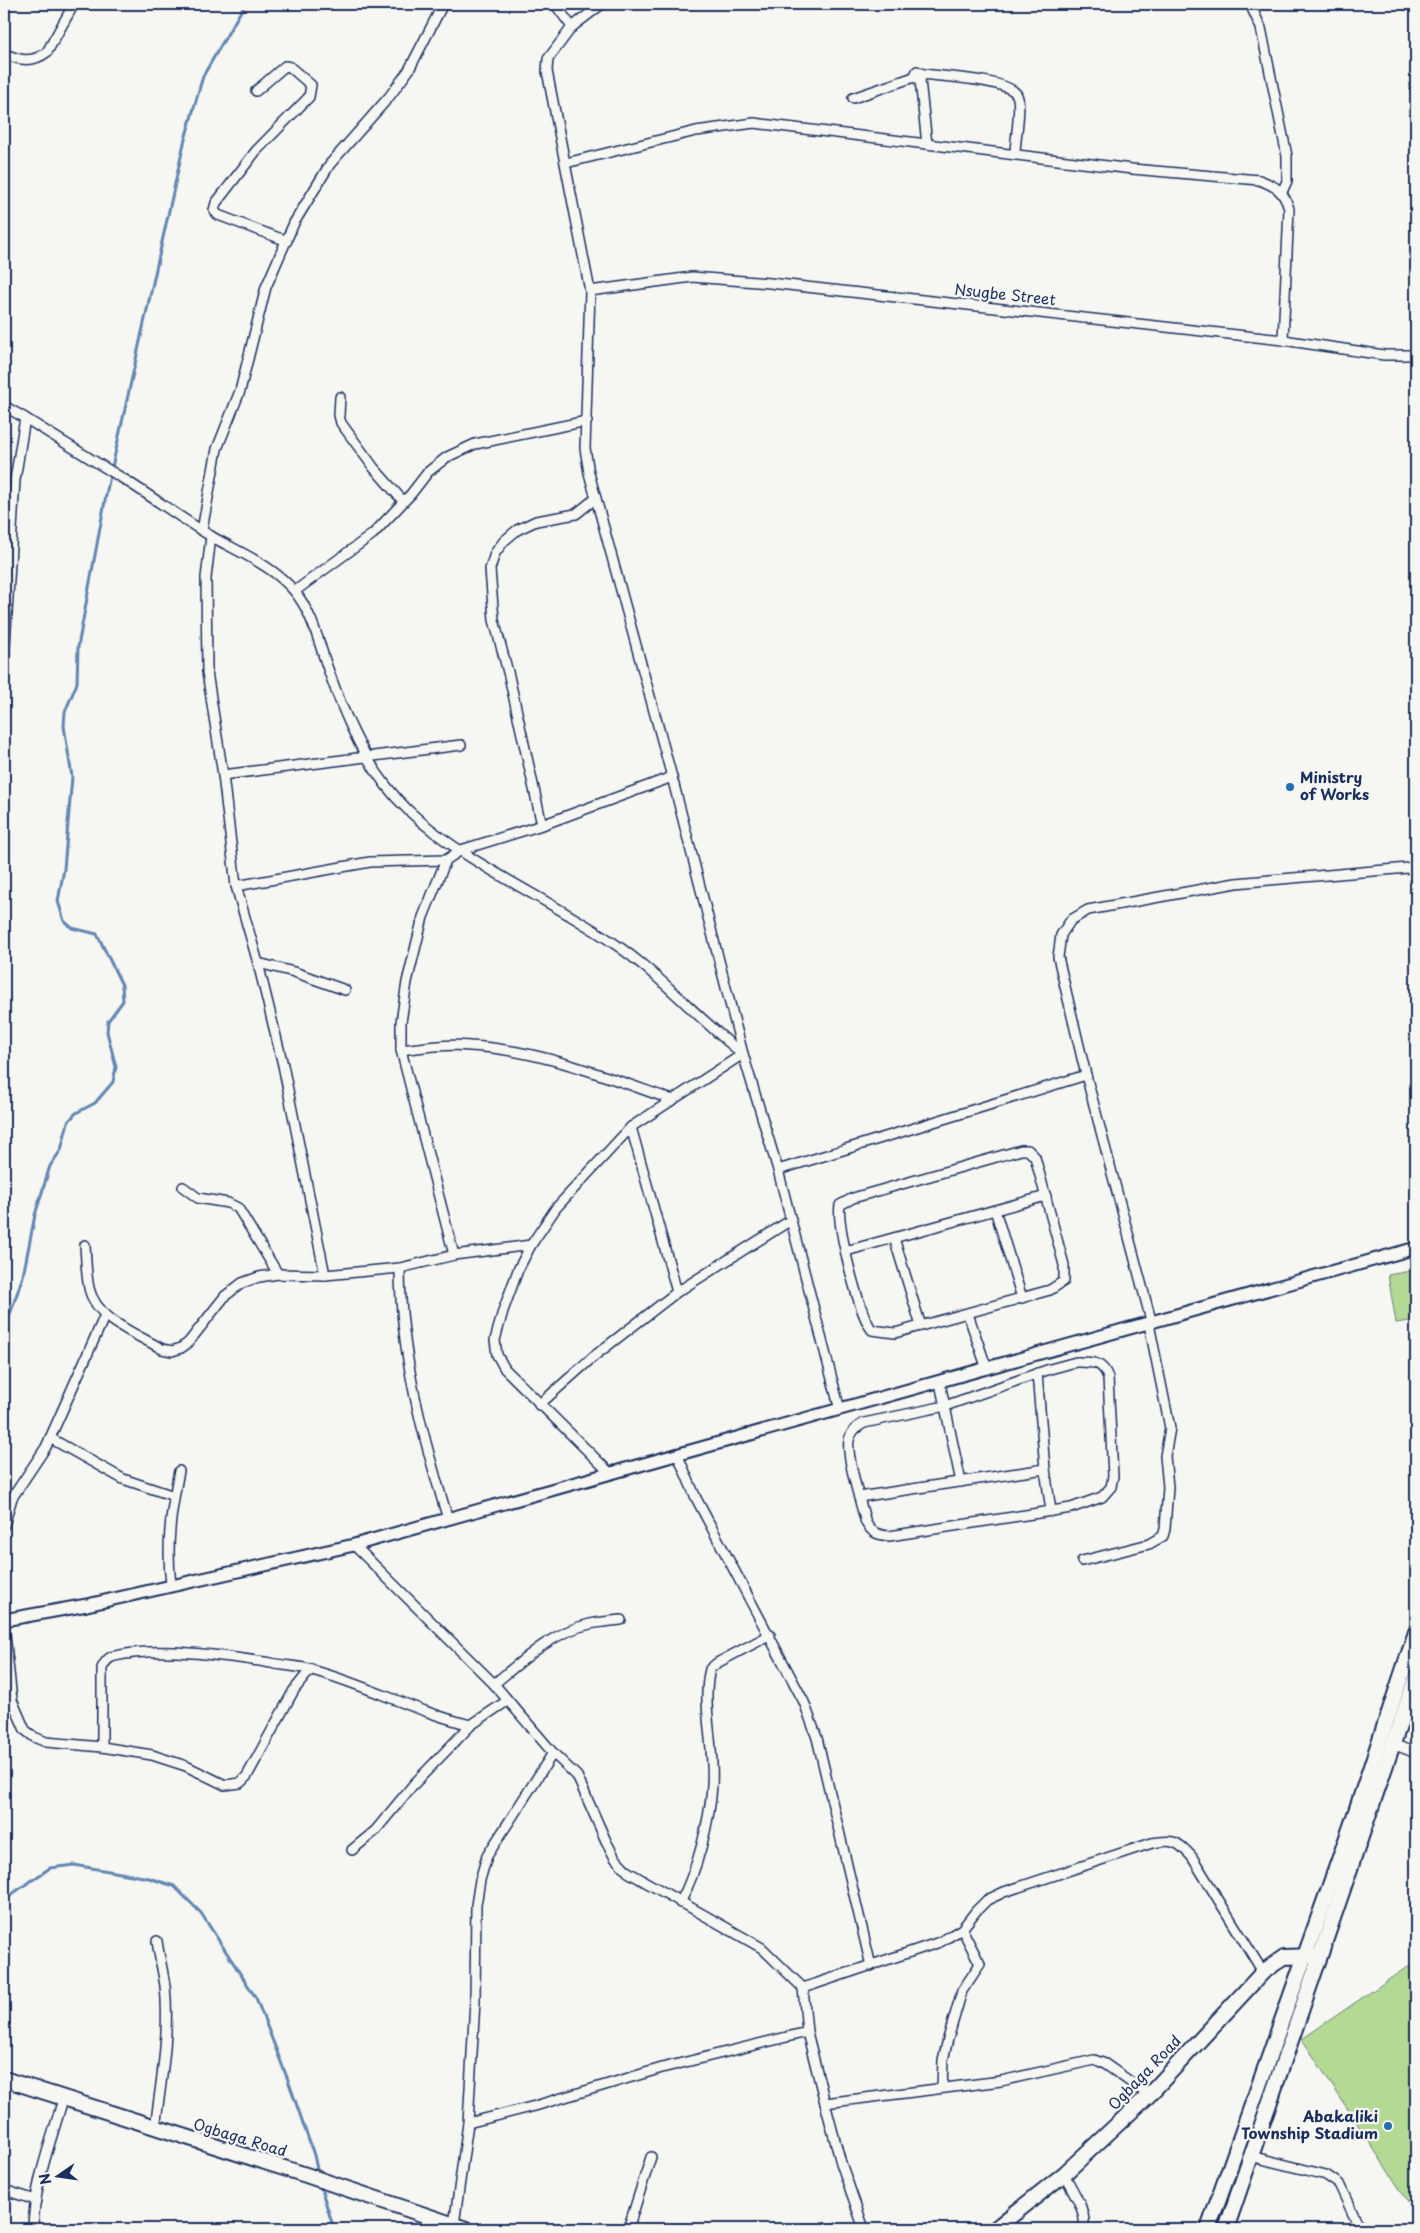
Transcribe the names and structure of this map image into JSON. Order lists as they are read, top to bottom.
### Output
{
  "streets": {
    "main road": ["Ogbaga Road"],
    "street": ["Nsugbe Street"]
  },
  "places": ["Ministry of Works", "Abakaliki Township Stadium"],
  "north": "left"
}
